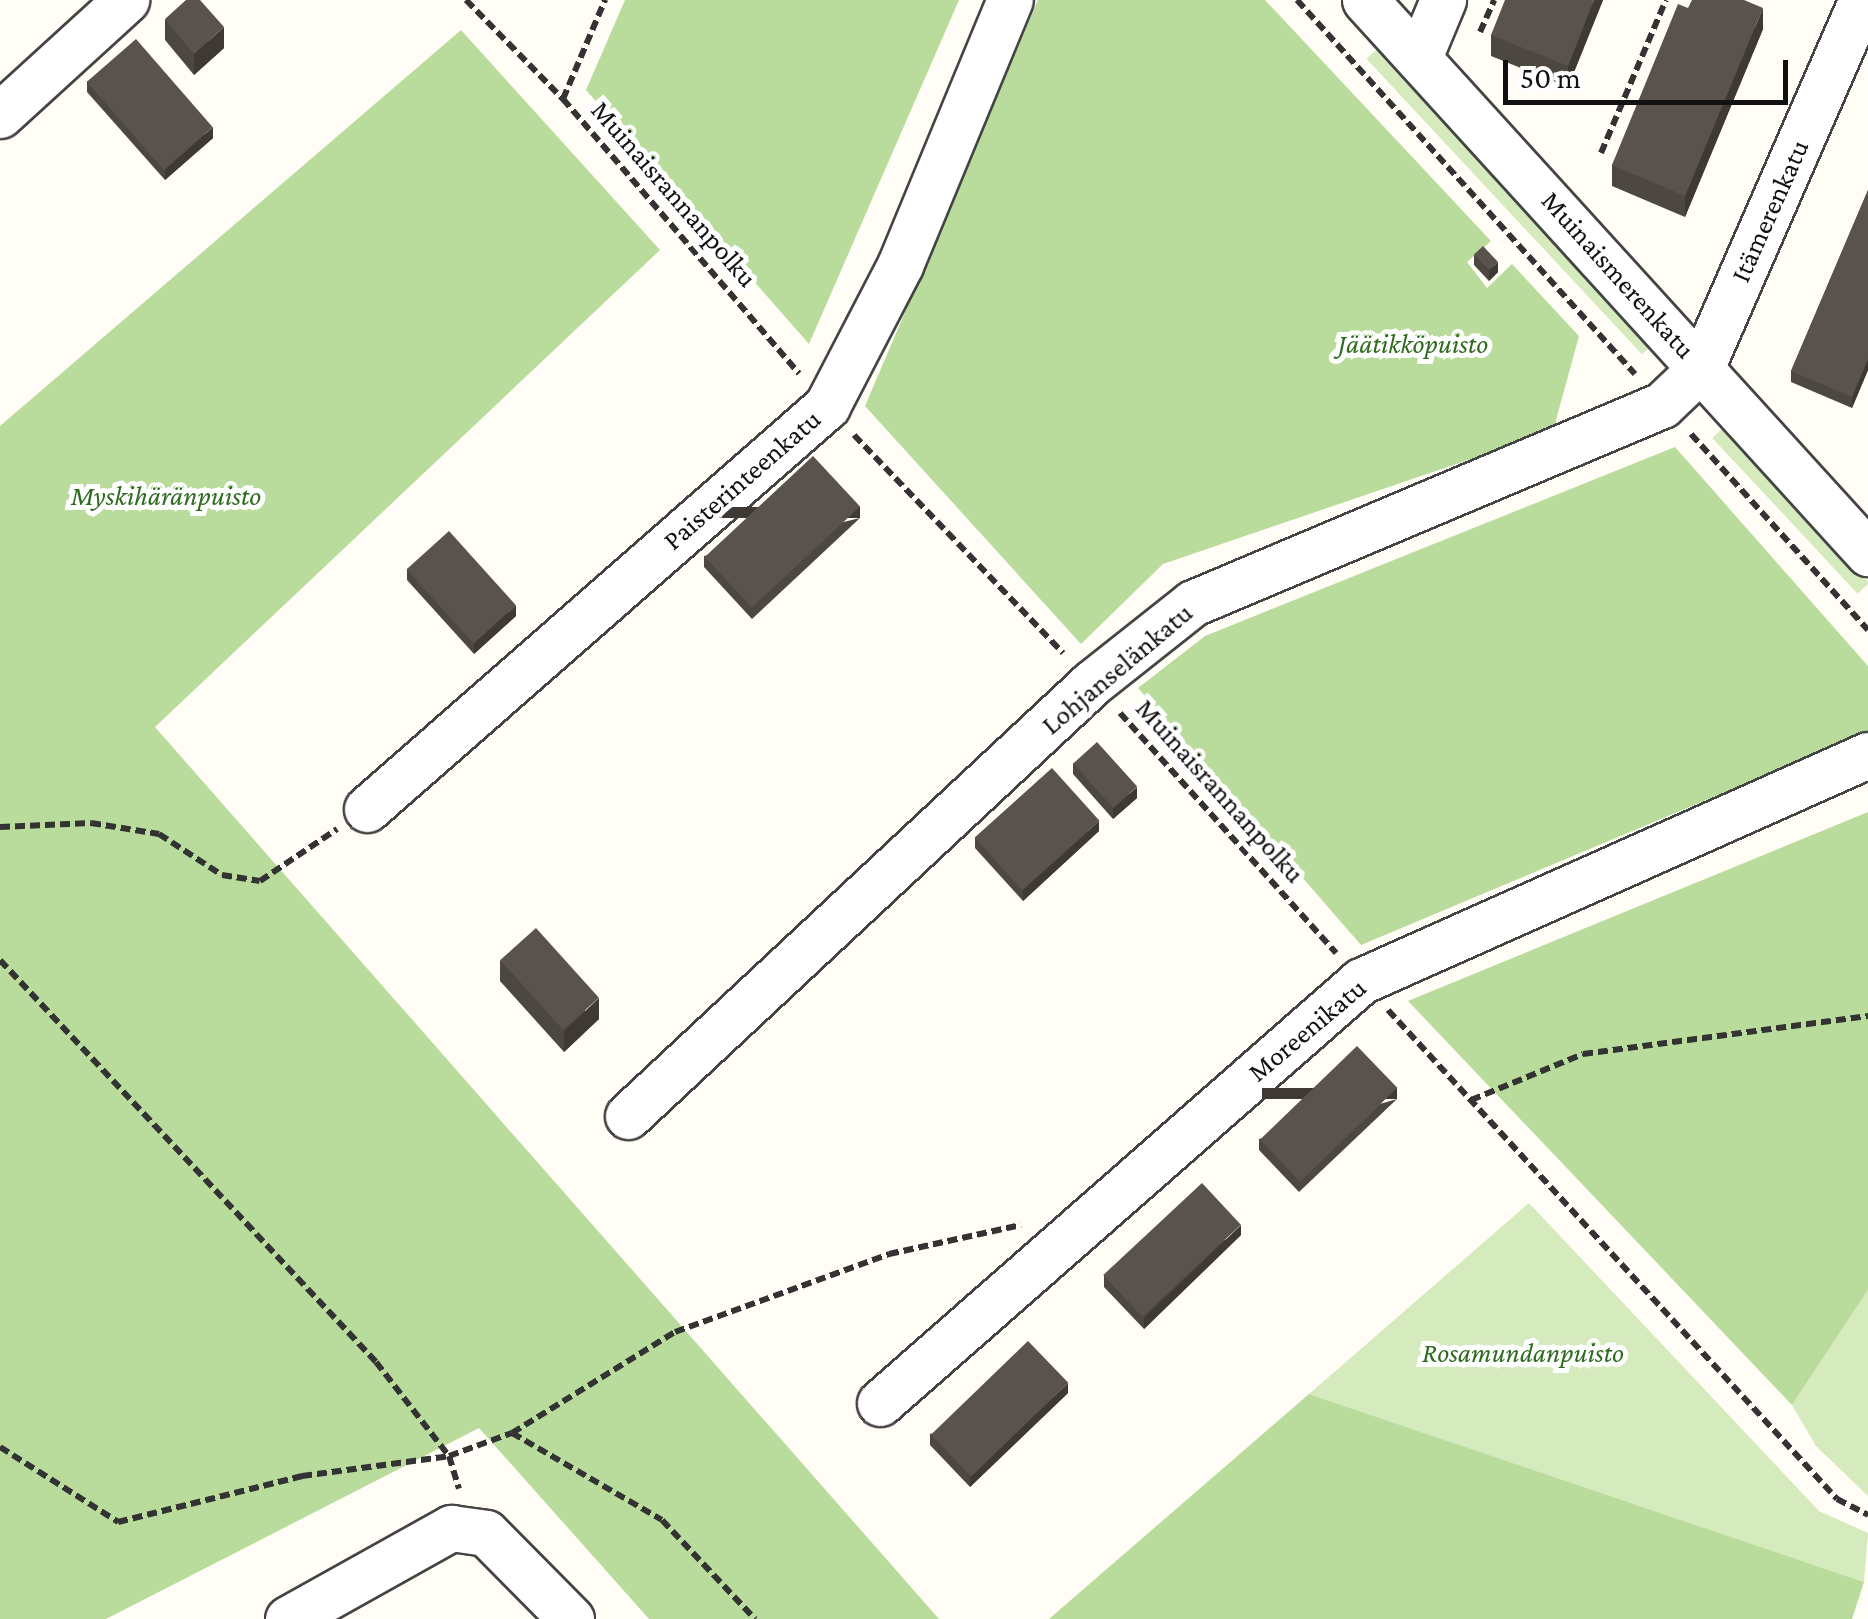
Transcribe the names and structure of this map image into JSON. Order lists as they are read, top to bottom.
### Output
{
  "streets": {
    "street": [
      "Itämerenkatu",
      "Muinaismerenkatu",
      "Paisterinteenkatu",
      "Lohjanselänkatu",
      "Moreenikatu"
    ],
    "path": ["Muinaisrannanpolku"]
  },
  "crossings": [
    ["Muinaisrannanpolku", "Paisterinteenkatu"],
    ["Muinaisrannanpolku", "Lohjanselänkatu"],
    ["Muinaisrannanpolku", "Moreenikatu"],
    ["Itämerenkatu", "Muinaismerenkatu"],
    ["Itämerenkatu", "Lohjanselänkatu"],
    ["Muinaismerenkatu", "Lohjanselänkatu"]
  ],
  "parks": ["Jäätikköpuisto", "Myskihäränpuisto", "Rosamundanpuisto"],
  "scale_bar": "50 m"
}
